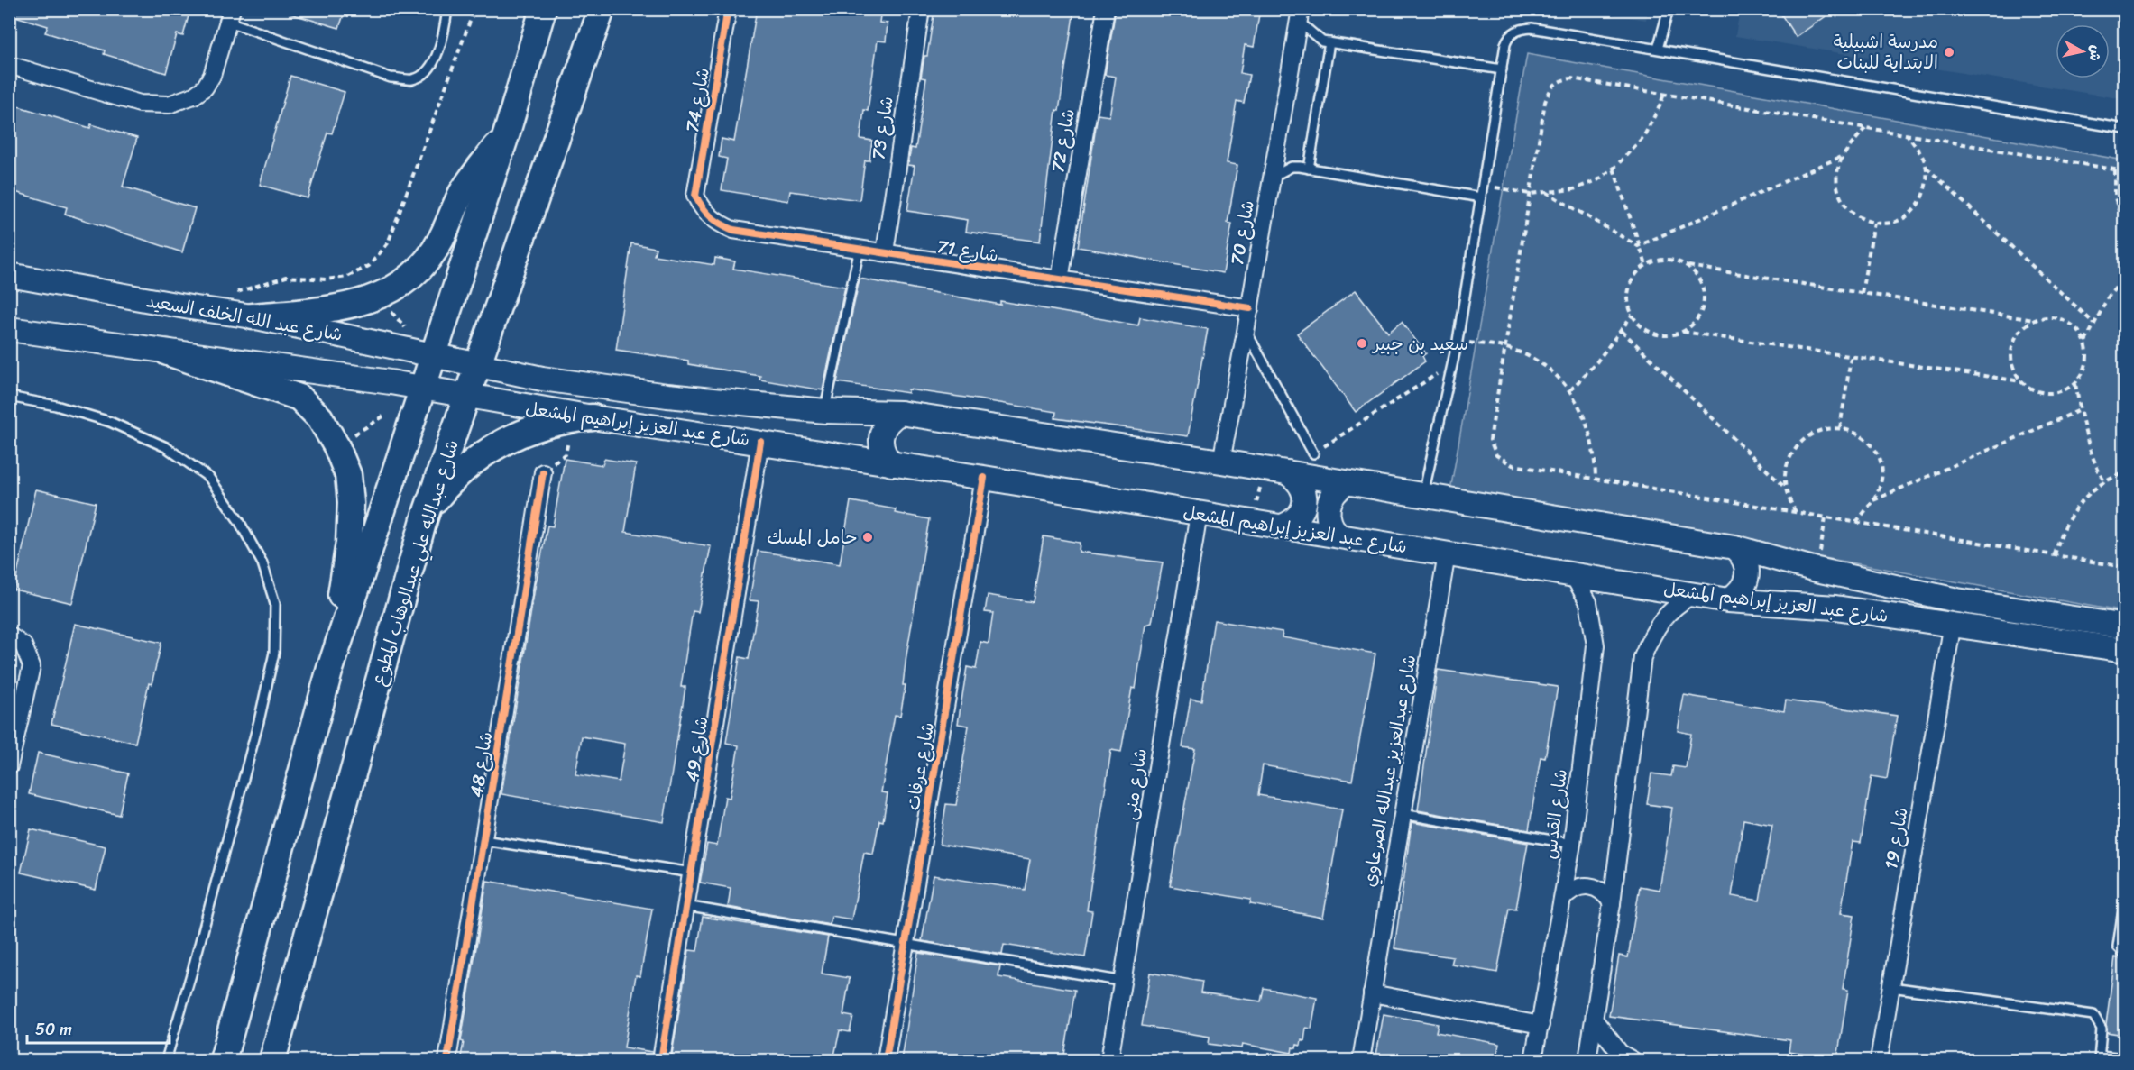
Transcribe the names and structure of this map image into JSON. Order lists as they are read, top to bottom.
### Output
{
  "streets": {
    "main road": ["شارع عبد الله الخلف السعيد", "شارع عبد العزيز إبراهيم المشعل", "شارع عبدالله علي عبدالوهاب المطوع"],
    "street": [
      "شارع 74",
      "شارع 73",
      "شارع 72",
      "شارع 70",
      "شارع 71",
      "شارع 49",
      "شارع 48",
      "شارع عرفات",
      "شارع عبدالعزيز عبدالله الصرعاوي",
      "شارع منى",
      "شارع القدس",
      "شارع 19"
    ]
  },
  "crossings": [
    ["شارع 74", "شارع 71"],
    ["شارع 73", "شارع 71"],
    ["شارع 72", "شارع 71"],
    ["شارع 70", "شارع 71"],
    ["شارع 70", "شارع عبد العزيز إبراهيم المشعل"],
    ["شارع عبد الله الخلف السعيد", "شارع عبد العزيز إبراهيم المشعل"],
    ["شارع عبد الله الخلف السعيد", "شارع عبدالله علي عبدالوهاب المطوع"],
    ["شارع عبد العزيز إبراهيم المشعل", "شارع عبدالله علي عبدالوهاب المطوع"],
    ["شارع عبد العزيز إبراهيم المشعل", "شارع 49"],
    ["شارع عبد العزيز إبراهيم المشعل", "شارع عرفات"],
    ["شارع عبد العزيز إبراهيم المشعل", "شارع عبدالعزيز عبدالله الصرعاوي"],
    ["شارع عبد العزيز إبراهيم المشعل", "شارع منى"],
    ["شارع عبد العزيز إبراهيم المشعل", "شارع القدس"],
    ["شارع عبد العزيز إبراهيم المشعل", "شارع 19"]
  ],
  "places": ["مدرسة اشبيلية الابتداية للبنات", "سعيد بن جبير", "حامل المسك"],
  "scale_bar": "50 m",
  "north": "right"
}
